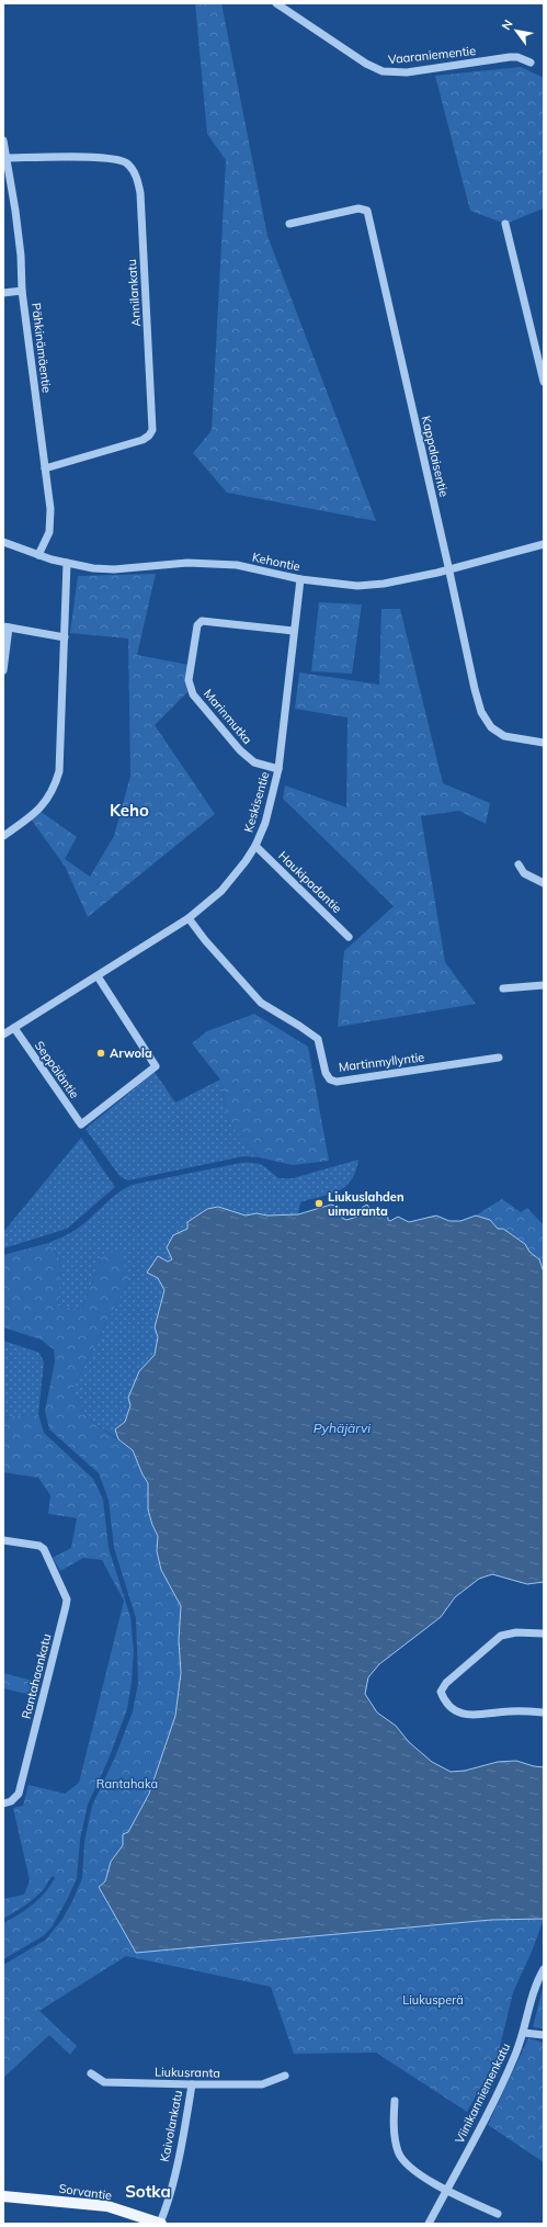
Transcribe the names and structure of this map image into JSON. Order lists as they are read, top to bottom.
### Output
{
  "streets": {
    "main road": ["Sorvantie"],
    "street": [
      "Vaaraniementie",
      "Annilankatu",
      "Pähkinämäentie",
      "Kappalaisentie",
      "Kehontie",
      "Marinmutka",
      "Keskisentie",
      "Haukipadantie",
      "Martinmyllyntie",
      "Seppäläntie",
      "Rantahaankatu",
      "Liukusranta",
      "Viinikanniemenkatu",
      "Kaivolankatu"
    ]
  },
  "crossings": [
    ["Annilankatu", "Pähkinämäentie"],
    ["Pähkinämäentie", "Kehontie"],
    ["Kappalaisentie", "Kehontie"],
    ["Kehontie", "Keskisentie"],
    ["Marinmutka", "Keskisentie"],
    ["Keskisentie", "Haukipadantie"],
    ["Keskisentie", "Martinmyllyntie"],
    ["Keskisentie", "Seppäläntie"],
    ["Liukusranta", "Kaivolankatu"],
    ["Kaivolankatu", "Sorvantie"]
  ],
  "districts": ["Keho", "Sotka"],
  "water": ["Pyhäjärvi"],
  "parks": ["Rantahaka", "Liukusperä"],
  "places": ["Arwola", "Liukuslahden uimaranta"],
  "north": "top left"
}
